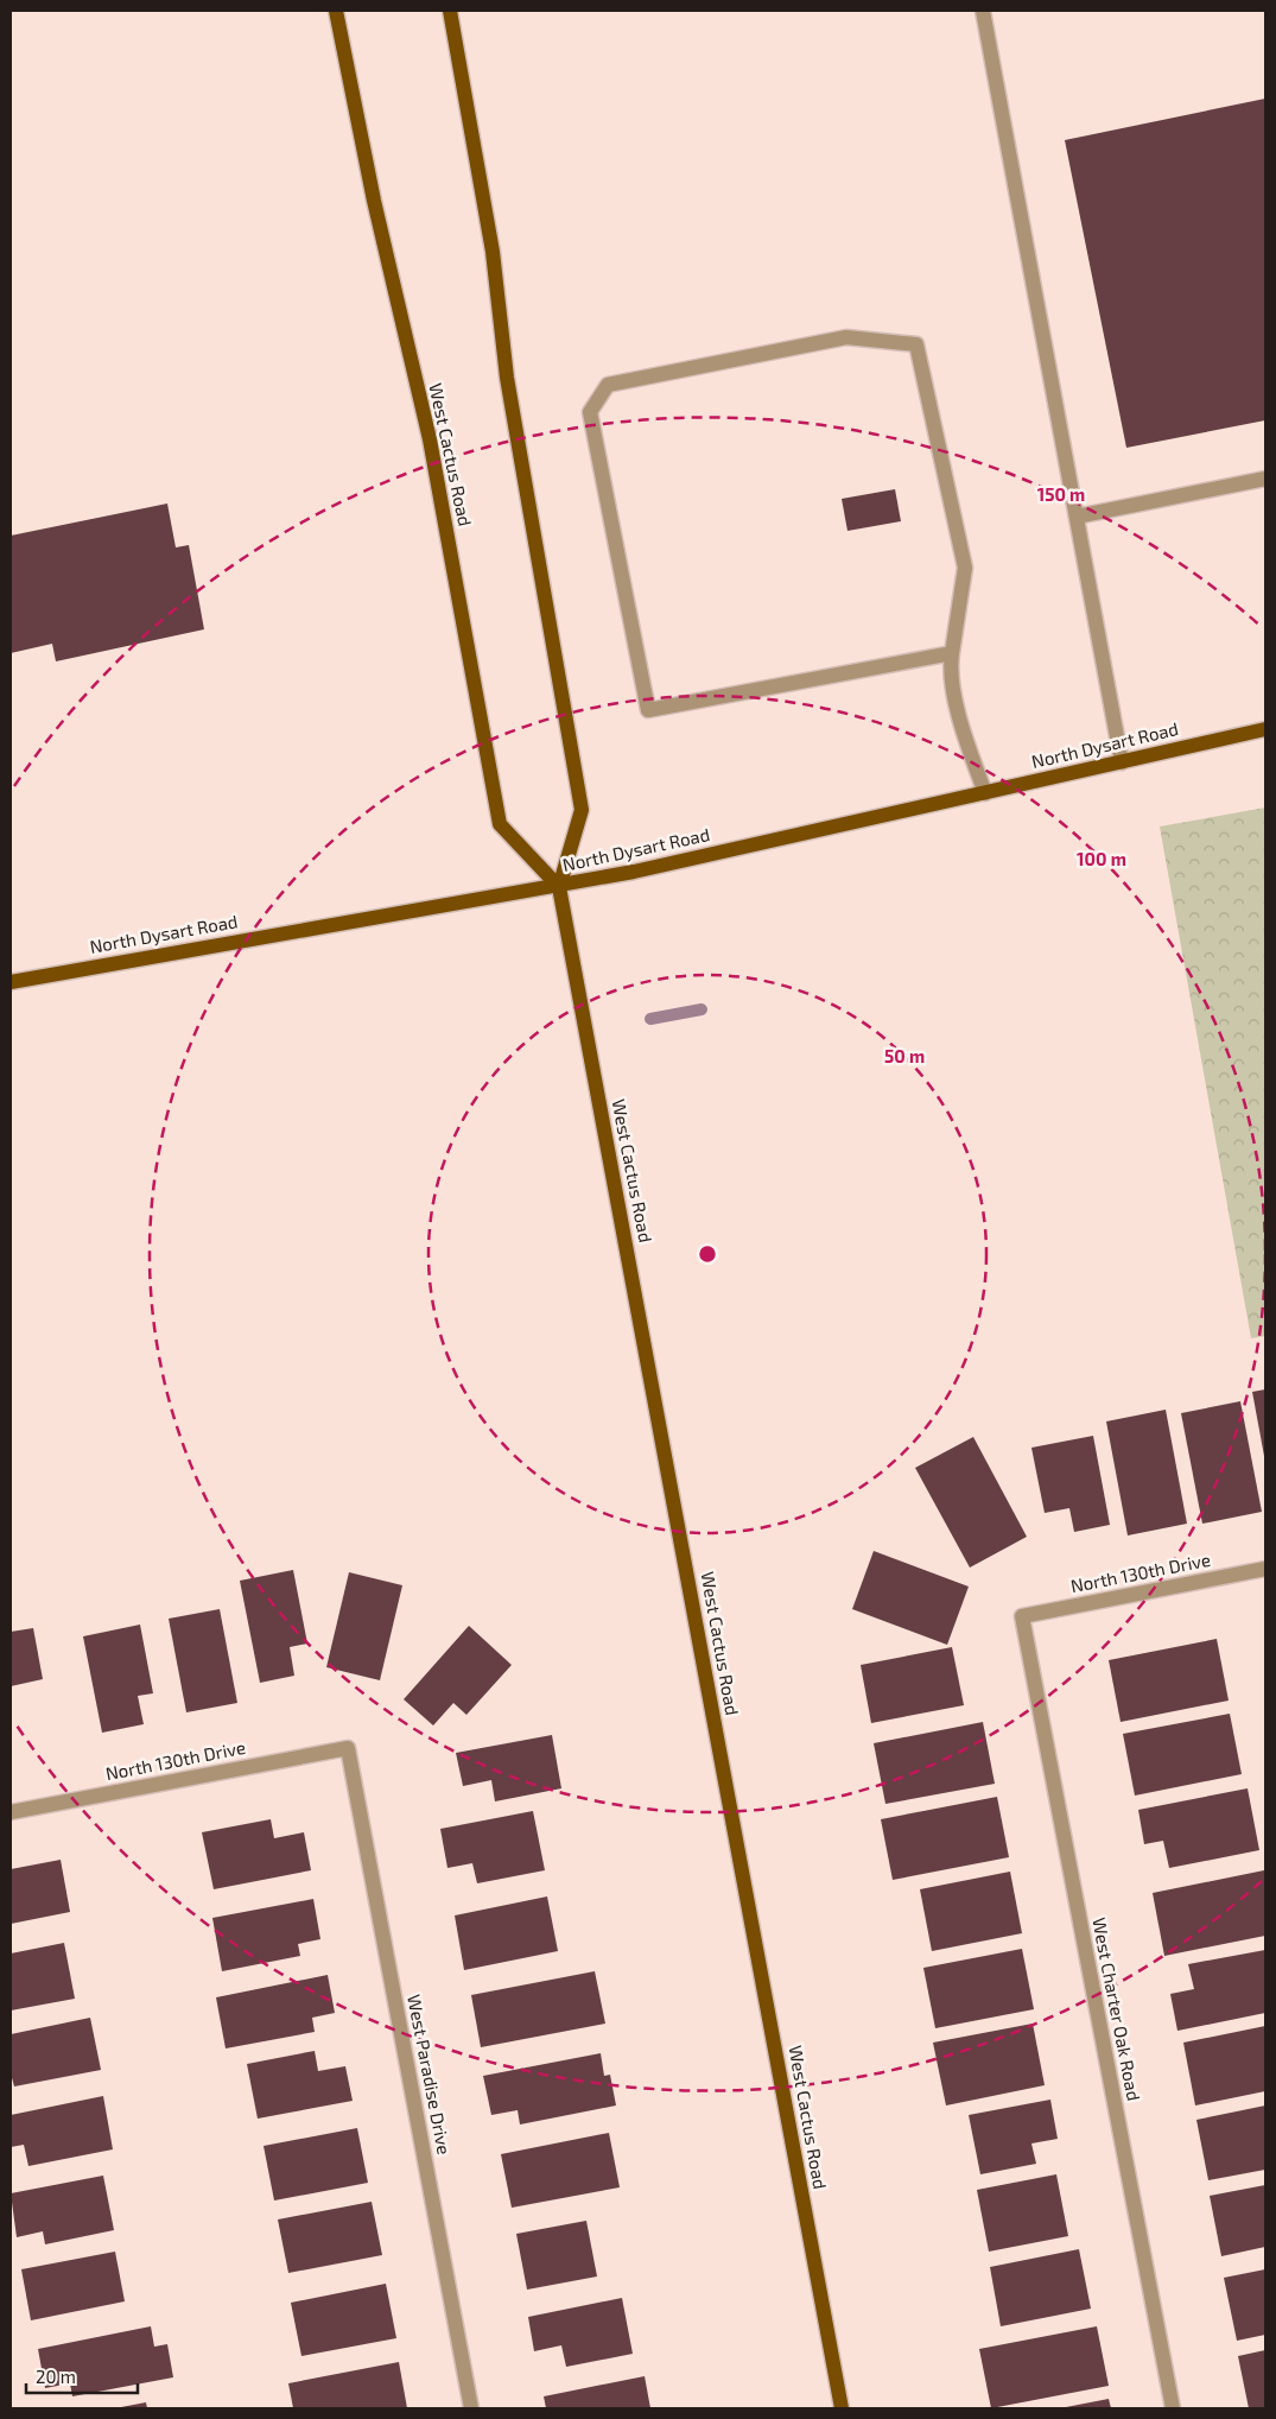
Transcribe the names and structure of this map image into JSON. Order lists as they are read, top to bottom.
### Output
{
  "streets": {
    "main road": ["West Cactus Road", "North Dysart Road"],
    "street": ["North 130th Drive", "West Charter Oak Road", "West Paradise Drive"]
  },
  "crossings": [
    ["West Cactus Road", "North Dysart Road"],
    ["North 130th Drive", "West Charter Oak Road"],
    ["North 130th Drive", "West Paradise Drive"]
  ],
  "scale_bar": "20 m",
  "rings": ["150 m", "100 m", "50 m"]
}
